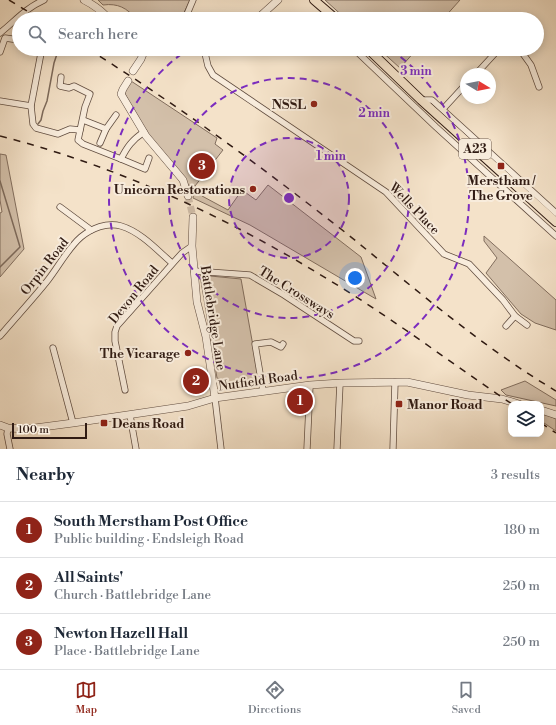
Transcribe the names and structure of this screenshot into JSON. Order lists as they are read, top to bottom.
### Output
{
  "streets": {
    "main road": ["A23"],
    "street": [
      "Wells Place",
      "Orpin Road",
      "The Crossways",
      "Devon Road",
      "Battlebridge Lane",
      "Nutfield Road"
    ]
  },
  "crossings": [
    ["Orpin Road", "Devon Road"],
    ["The Crossways", "Battlebridge Lane"],
    ["Devon Road", "Battlebridge Lane"],
    ["Battlebridge Lane", "Nutfield Road"]
  ],
  "places": {
    "other": ["NSSL", "Unicorn Restorations", "The Vicarage"],
    "transit": ["Merstham / The Grove", "Manor Road", "Deans Road"]
  },
  "scale_bar": "100 m",
  "north": "right",
  "page": {
    "search": "Search here",
    "pins": ["3", "2", "1"],
    "scale": "100 m",
    "heading": ["Nearby", "3 results"],
    "list": [
      {
        "mark": "1",
        "name": "South Merstham Post Office",
        "note": "Public building · Endsleigh Road",
        "value": "180 m"
      },
      {
        "mark": "2",
        "name": "All Saints'",
        "note": "Church · Battlebridge Lane",
        "value": "250 m"
      },
      {
        "mark": "3",
        "name": "Newton Hazell Hall",
        "note": "Place · Battlebridge Lane",
        "value": "250 m"
      }
    ],
    "nav": ["Map", "Directions", "Saved"]
  },
  "rings": ["3 min", "2 min", "1 min"]
}
